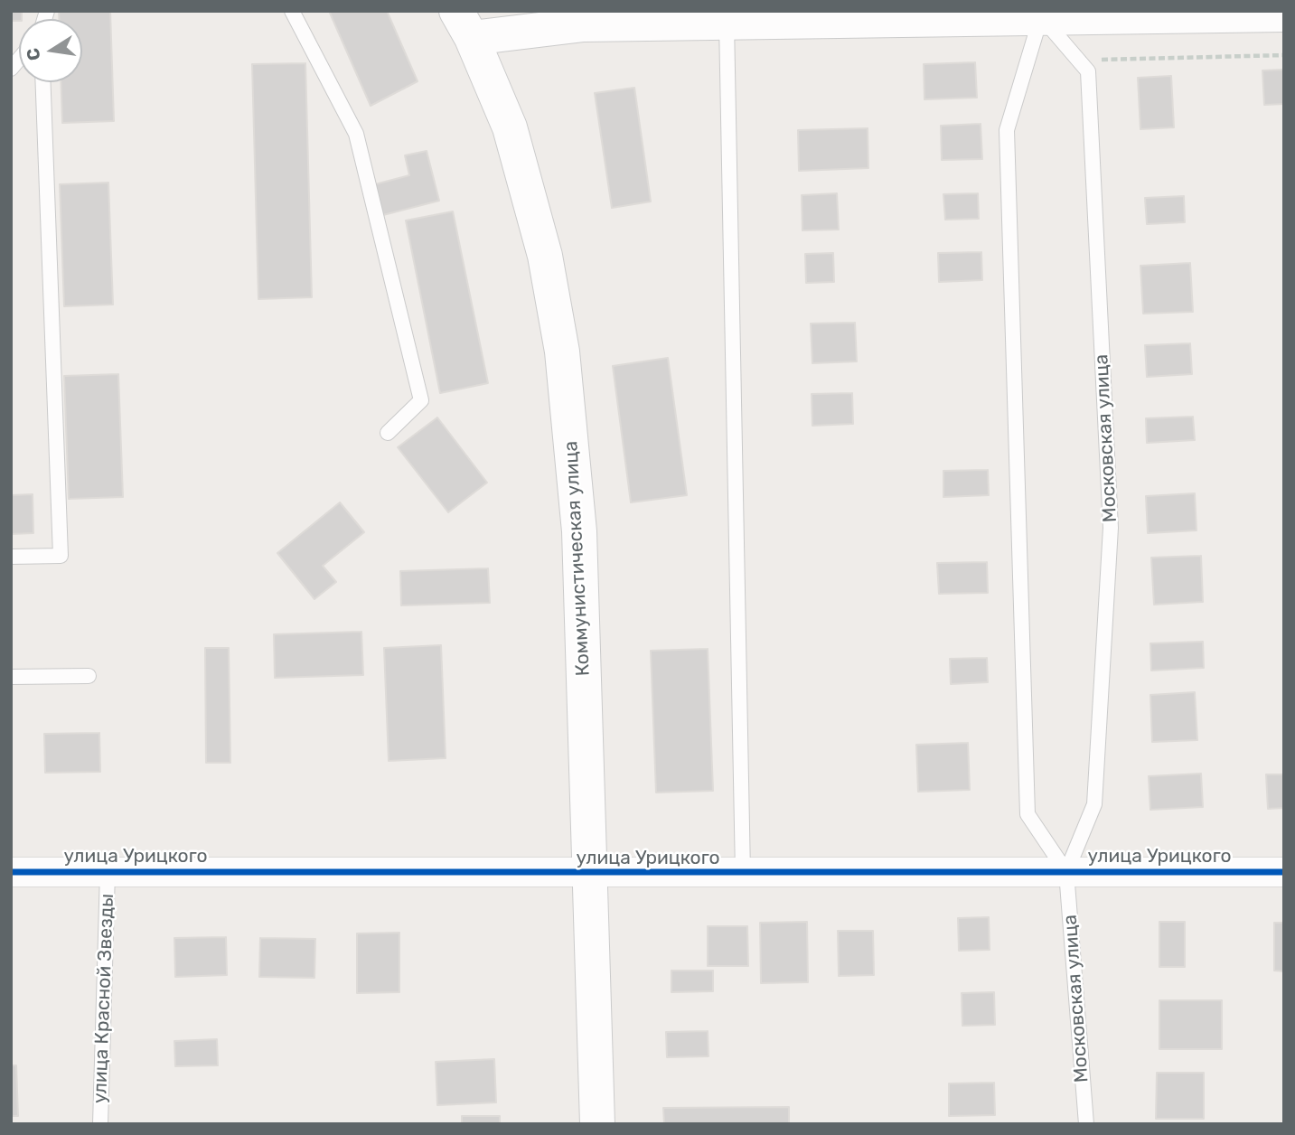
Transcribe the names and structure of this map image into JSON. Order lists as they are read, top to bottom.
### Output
{
  "streets": {
    "main road": ["Коммунистическая улица"],
    "street": ["улица Урицкого"],
    "lane": ["Московская улица", "улица Красной Звезды"]
  },
  "crossings": [
    ["Московская улица", "улица Урицкого"],
    ["Коммунистическая улица", "улица Урицкого"],
    ["улица Урицкого", "улица Красной Звезды"]
  ],
  "north": "left"
}
